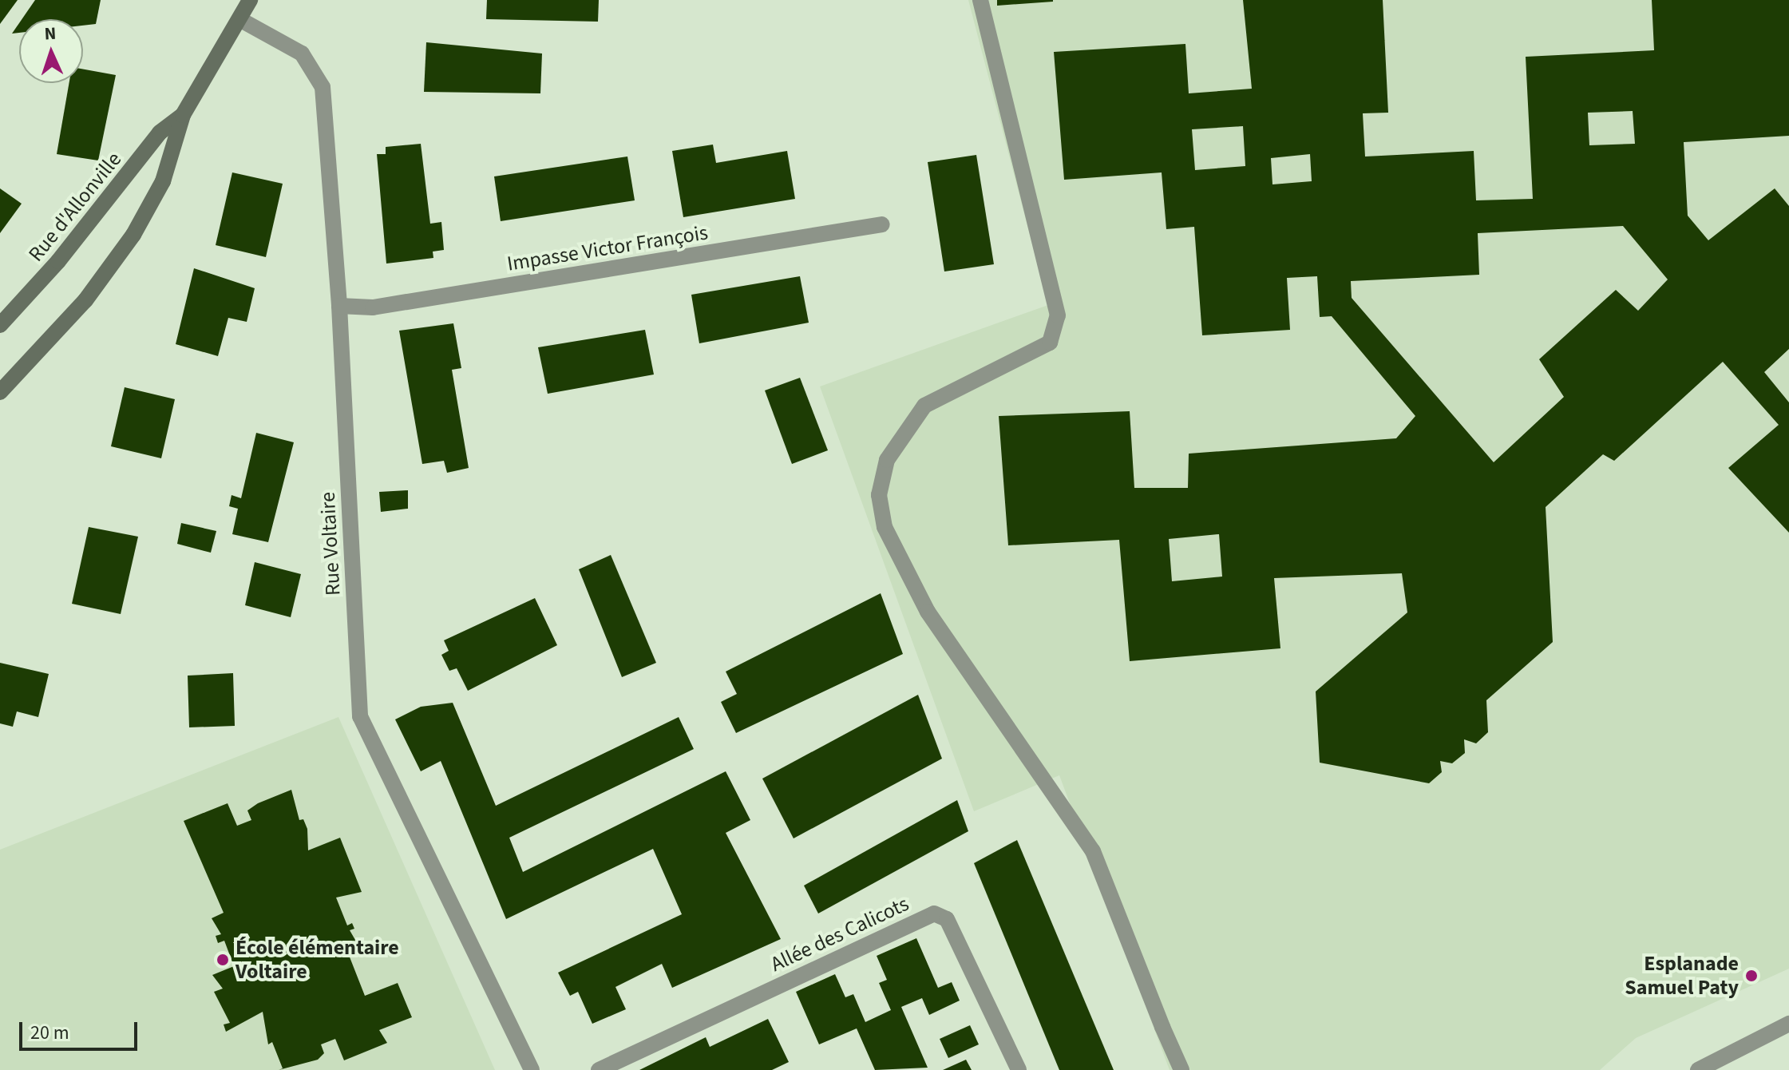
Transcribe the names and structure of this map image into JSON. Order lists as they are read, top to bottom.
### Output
{
  "streets": {
    "main road": ["Rue d'Allonville"],
    "street": ["Impasse Victor François", "Rue Voltaire", "Allée des Calicots"]
  },
  "crossings": [
    ["Rue d'Allonville", "Rue Voltaire"],
    ["Impasse Victor François", "Rue Voltaire"]
  ],
  "places": ["École élémentaire Voltaire", "Esplanade Samuel Paty"],
  "scale_bar": "20 m",
  "north": "top"
}
